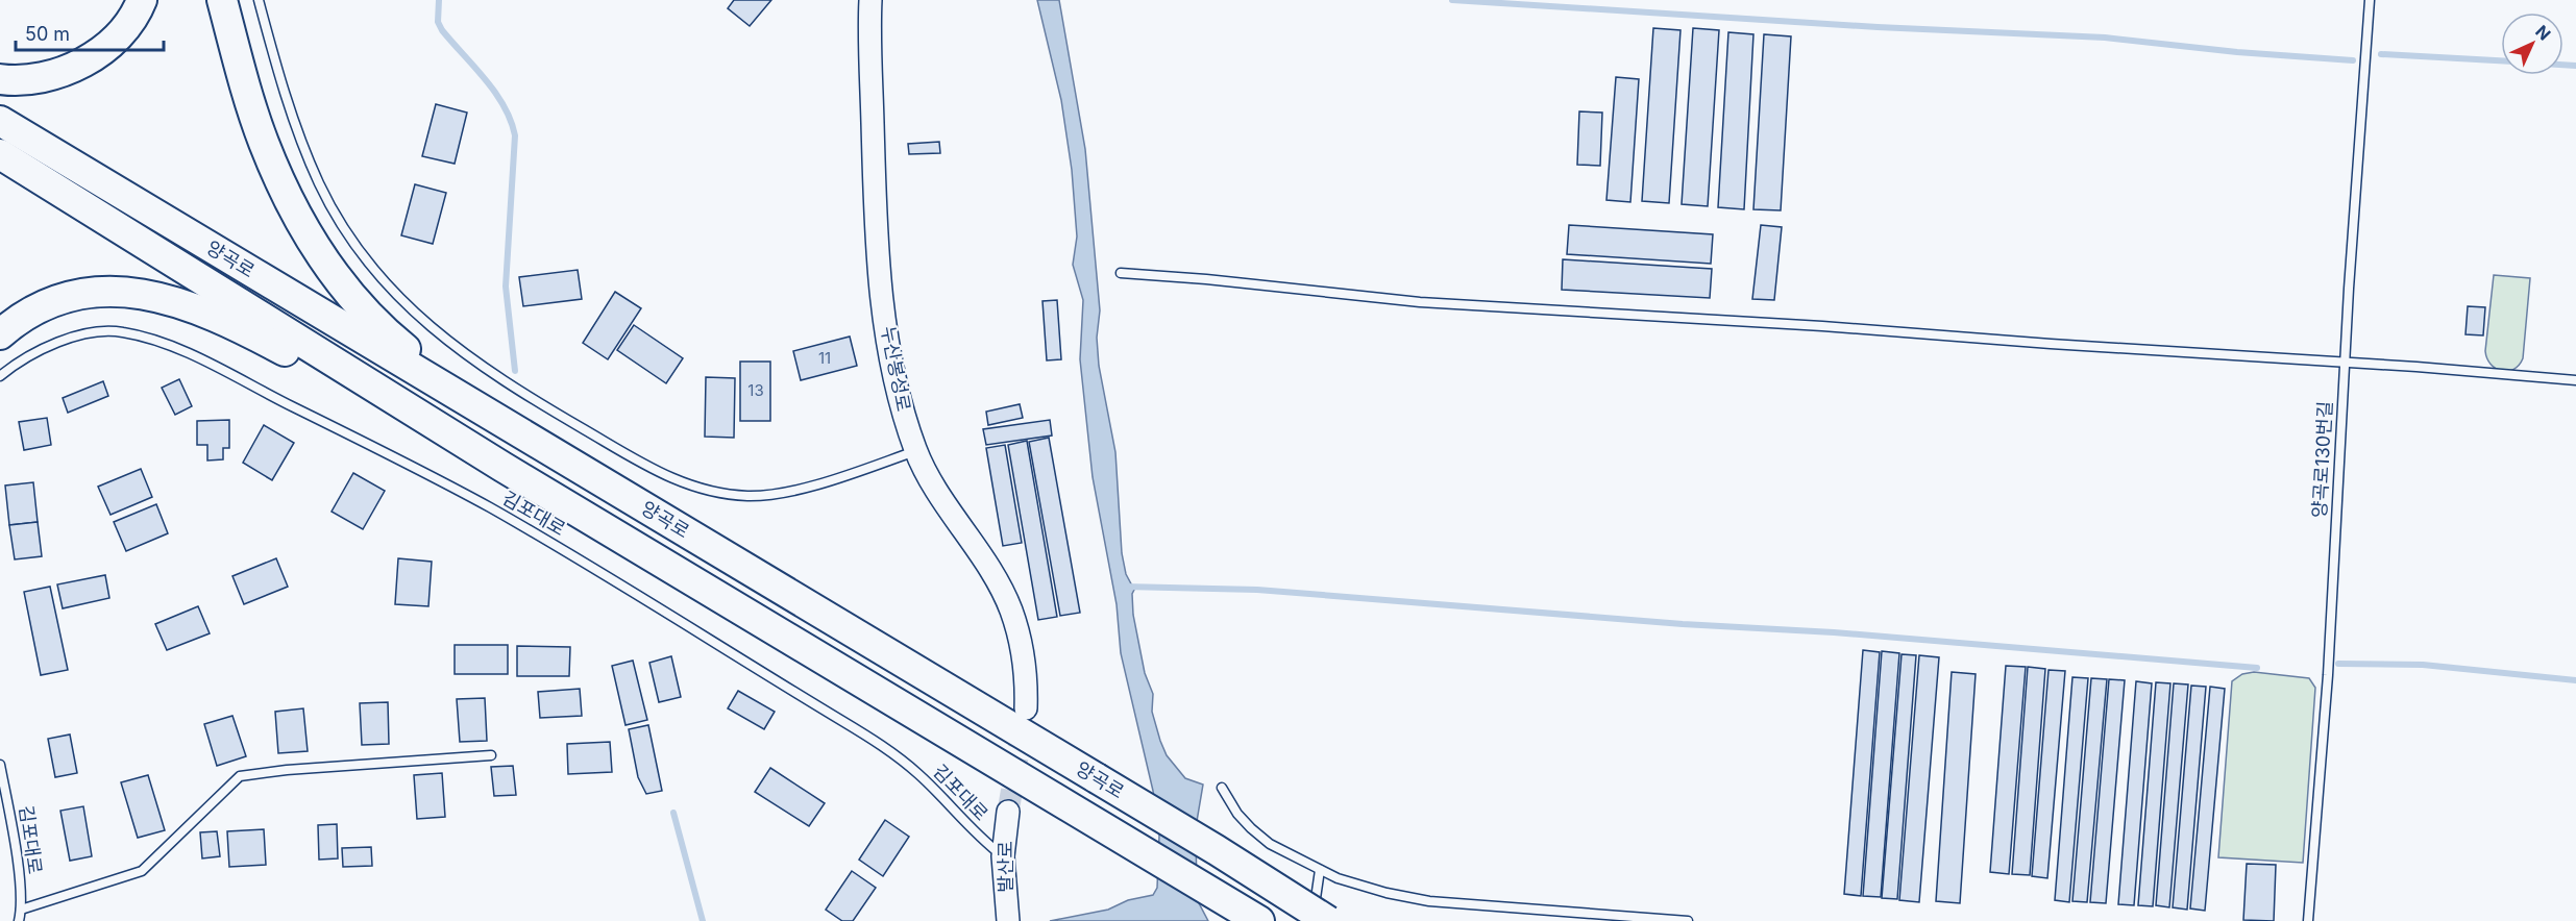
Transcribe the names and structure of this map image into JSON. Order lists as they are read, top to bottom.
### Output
{
  "streets": {
    "highway": ["양곡로"],
    "street": ["누산봉성로", "발산로"],
    "lane": ["양곡로130번길", "김포대로"]
  },
  "crossings": [
    ["김포대로", "발산로"]
  ],
  "house_numbers": ["11", "13"],
  "scale_bar": "50 m",
  "north": "top right"
}
